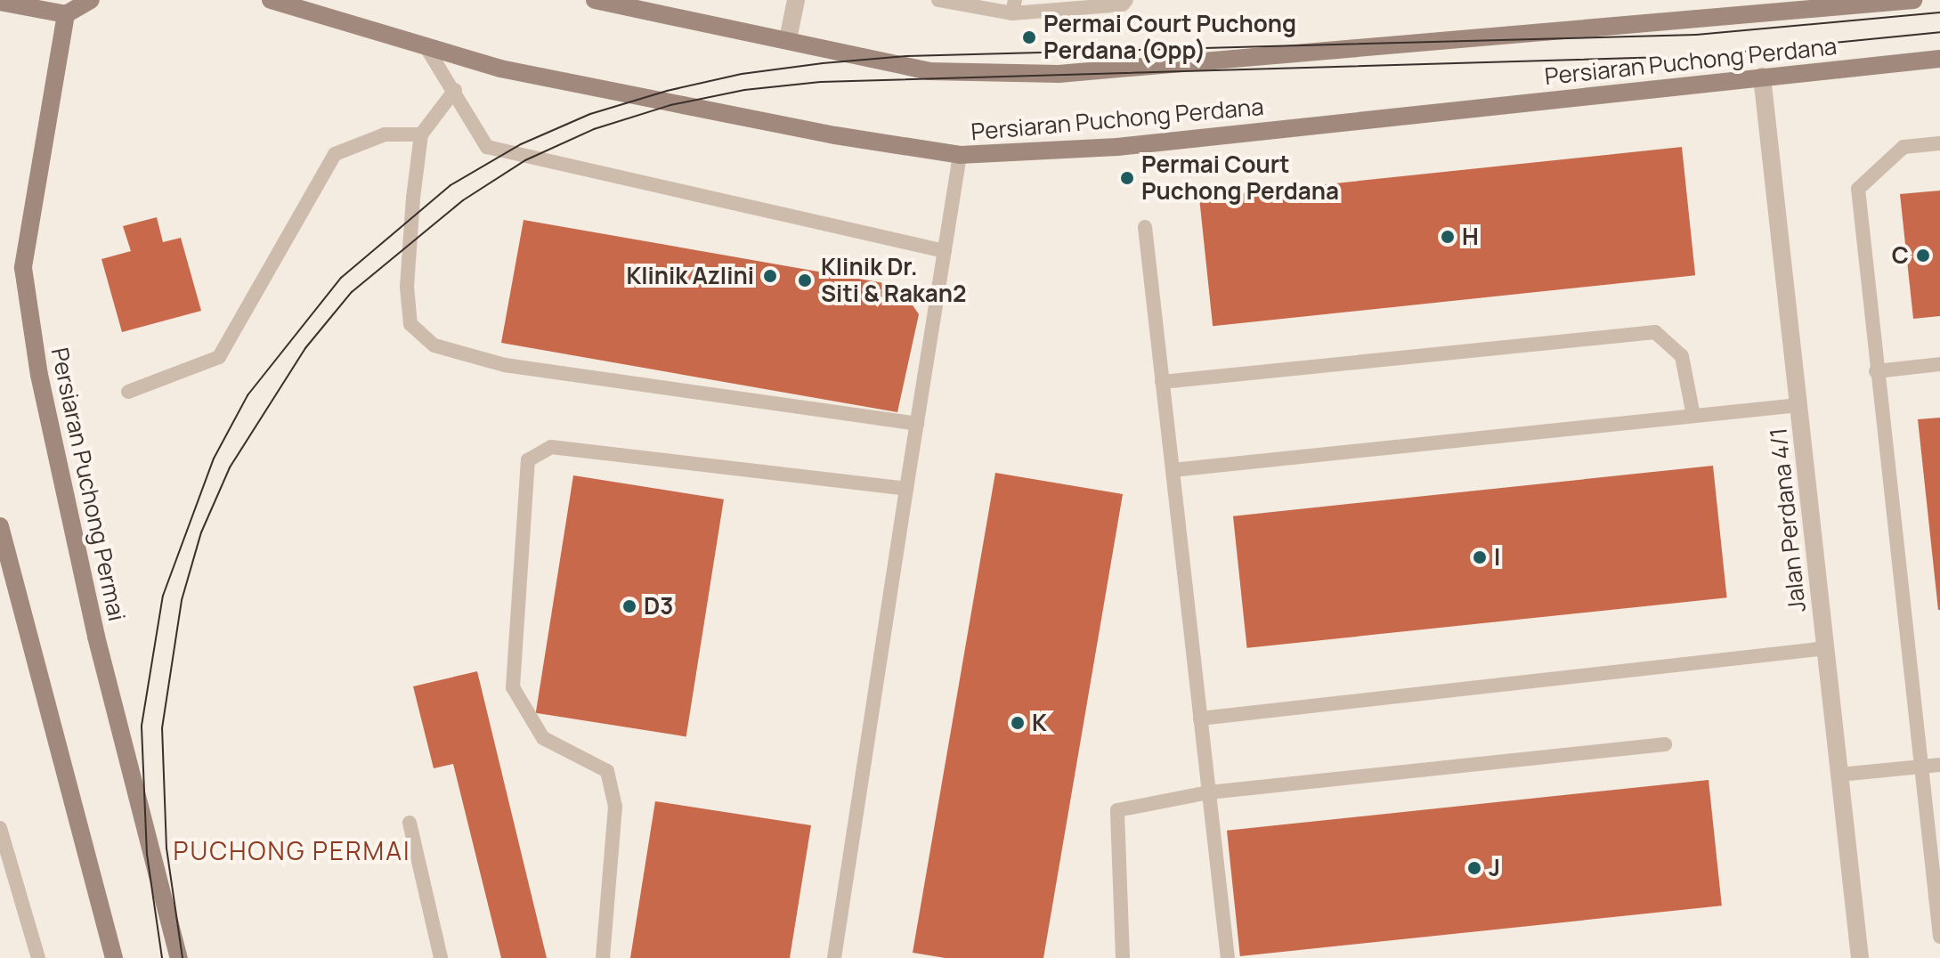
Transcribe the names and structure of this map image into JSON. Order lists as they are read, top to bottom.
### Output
{
  "streets": {
    "main road": ["Persiaran Puchong Perdana", "Persiaran Puchong Permai"],
    "street": ["Jalan Perdana 4/1"]
  },
  "crossings": [
    ["Persiaran Puchong Perdana", "Jalan Perdana 4/1"]
  ],
  "districts": ["PUCHONG PERMAI"],
  "places": [
    "Permai Court Puchong Perdana (Opp)",
    "Permai Court Puchong Perdana",
    "H",
    "C",
    "Klinik Azlini",
    "Klinik Dr. Siti & Rakan2",
    "I",
    "D3",
    "K",
    "J"
  ]
}
